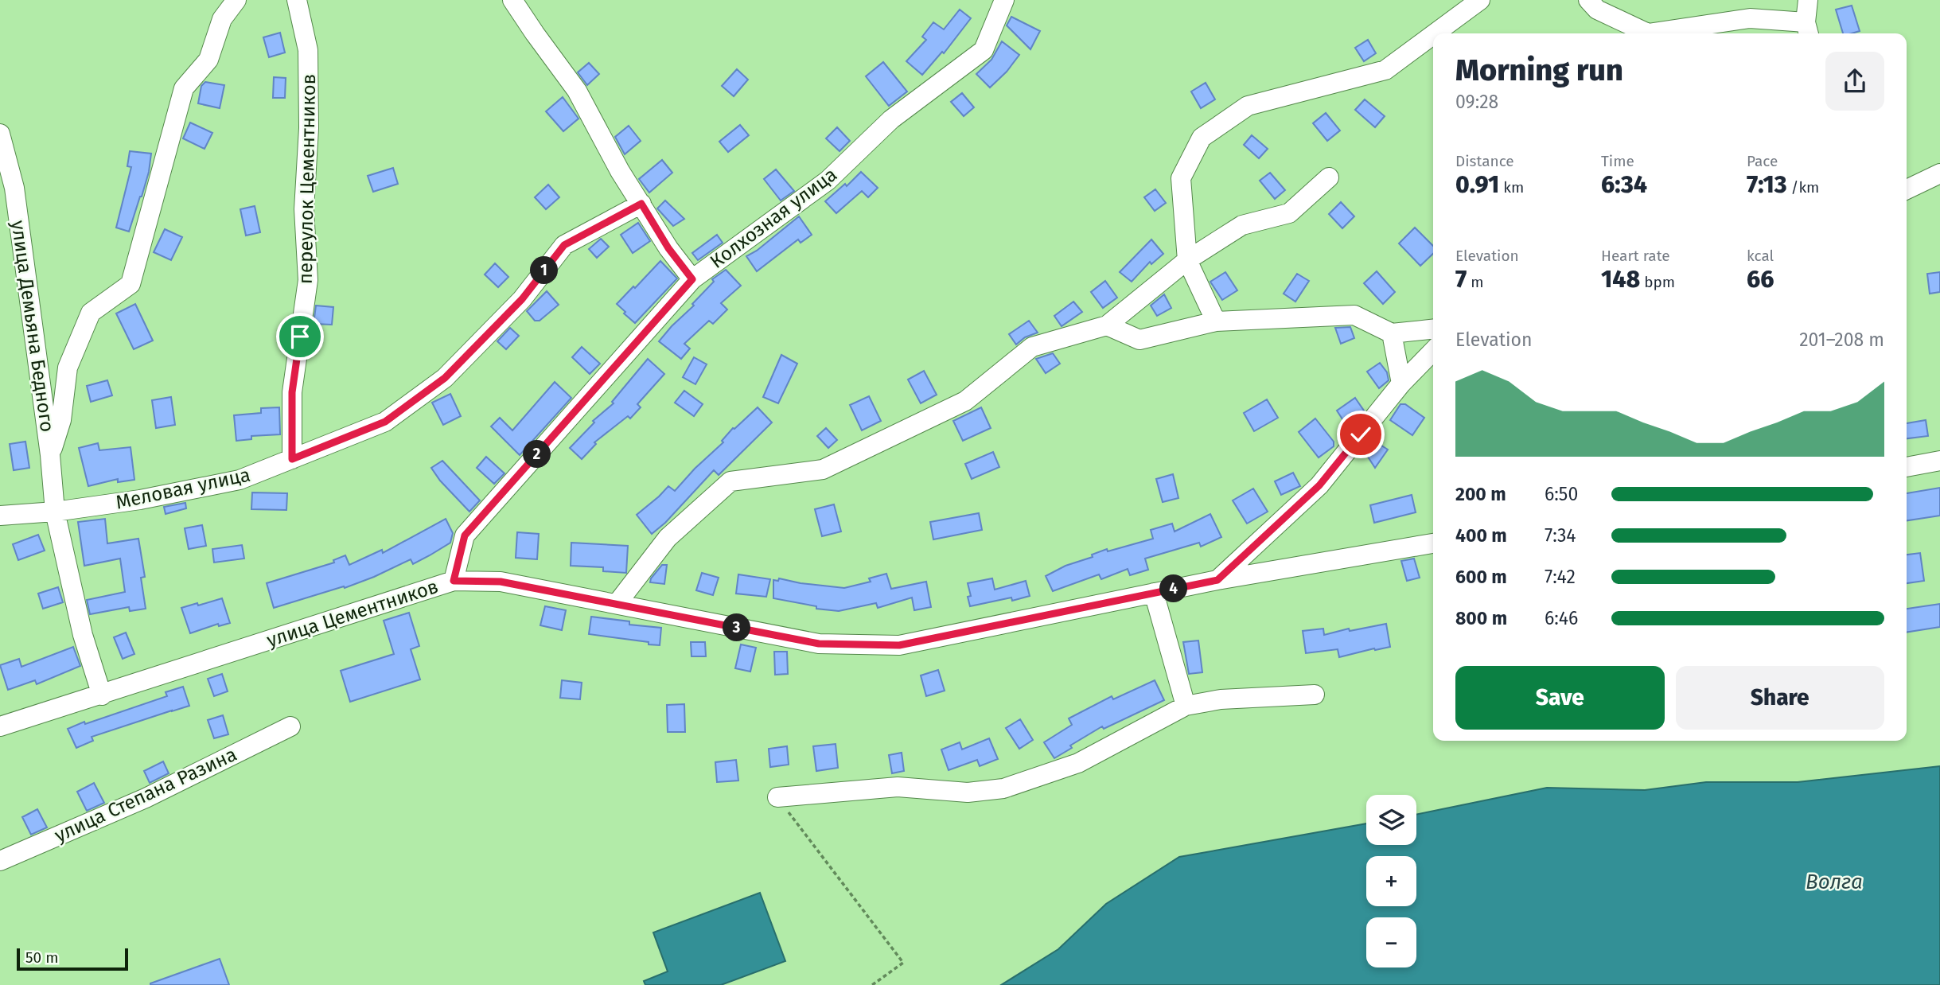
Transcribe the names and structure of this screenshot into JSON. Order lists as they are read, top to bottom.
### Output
{
  "streets": {
    "street": [
      "переулок Цементников",
      "Колхозная улица",
      "улица Демьяна Бедного",
      "Меловая улица",
      "улица Цементников",
      "улица Степана Разина"
    ]
  },
  "crossings": [
    ["переулок Цементников", "Меловая улица"],
    ["Колхозная улица", "улица Цементников"],
    ["улица Демьяна Бедного", "Меловая улица"],
    ["улица Демьяна Бедного", "улица Цементников"]
  ],
  "water": ["Волга"],
  "scale_bar": "50 m",
  "page": {
    "heading": ["Morning run", "09:28"],
    "stats": [
      ["Distance", "0.91 km"],
      ["Time", "6:34"],
      ["Pace", "7:13 /km"],
      ["Elevation", "7 m"],
      ["Heart rate", "148 bpm"],
      ["kcal", "66"]
    ],
    "pins": [
      "1",
      "2",
      "4",
      "3"
    ],
    "chart": ["Elevation", "201–208 m"],
    "list": [
      {
        "name": "200 m",
        "note": "6:50"
      },
      {
        "name": "400 m",
        "note": "7:34"
      },
      {
        "name": "600 m",
        "note": "7:42"
      },
      {
        "name": "800 m",
        "note": "6:46"
      }
    ],
    "buttons": ["Save", "Share"],
    "map_buttons": ["+", "−"],
    "scale": "50 m"
  }
}
